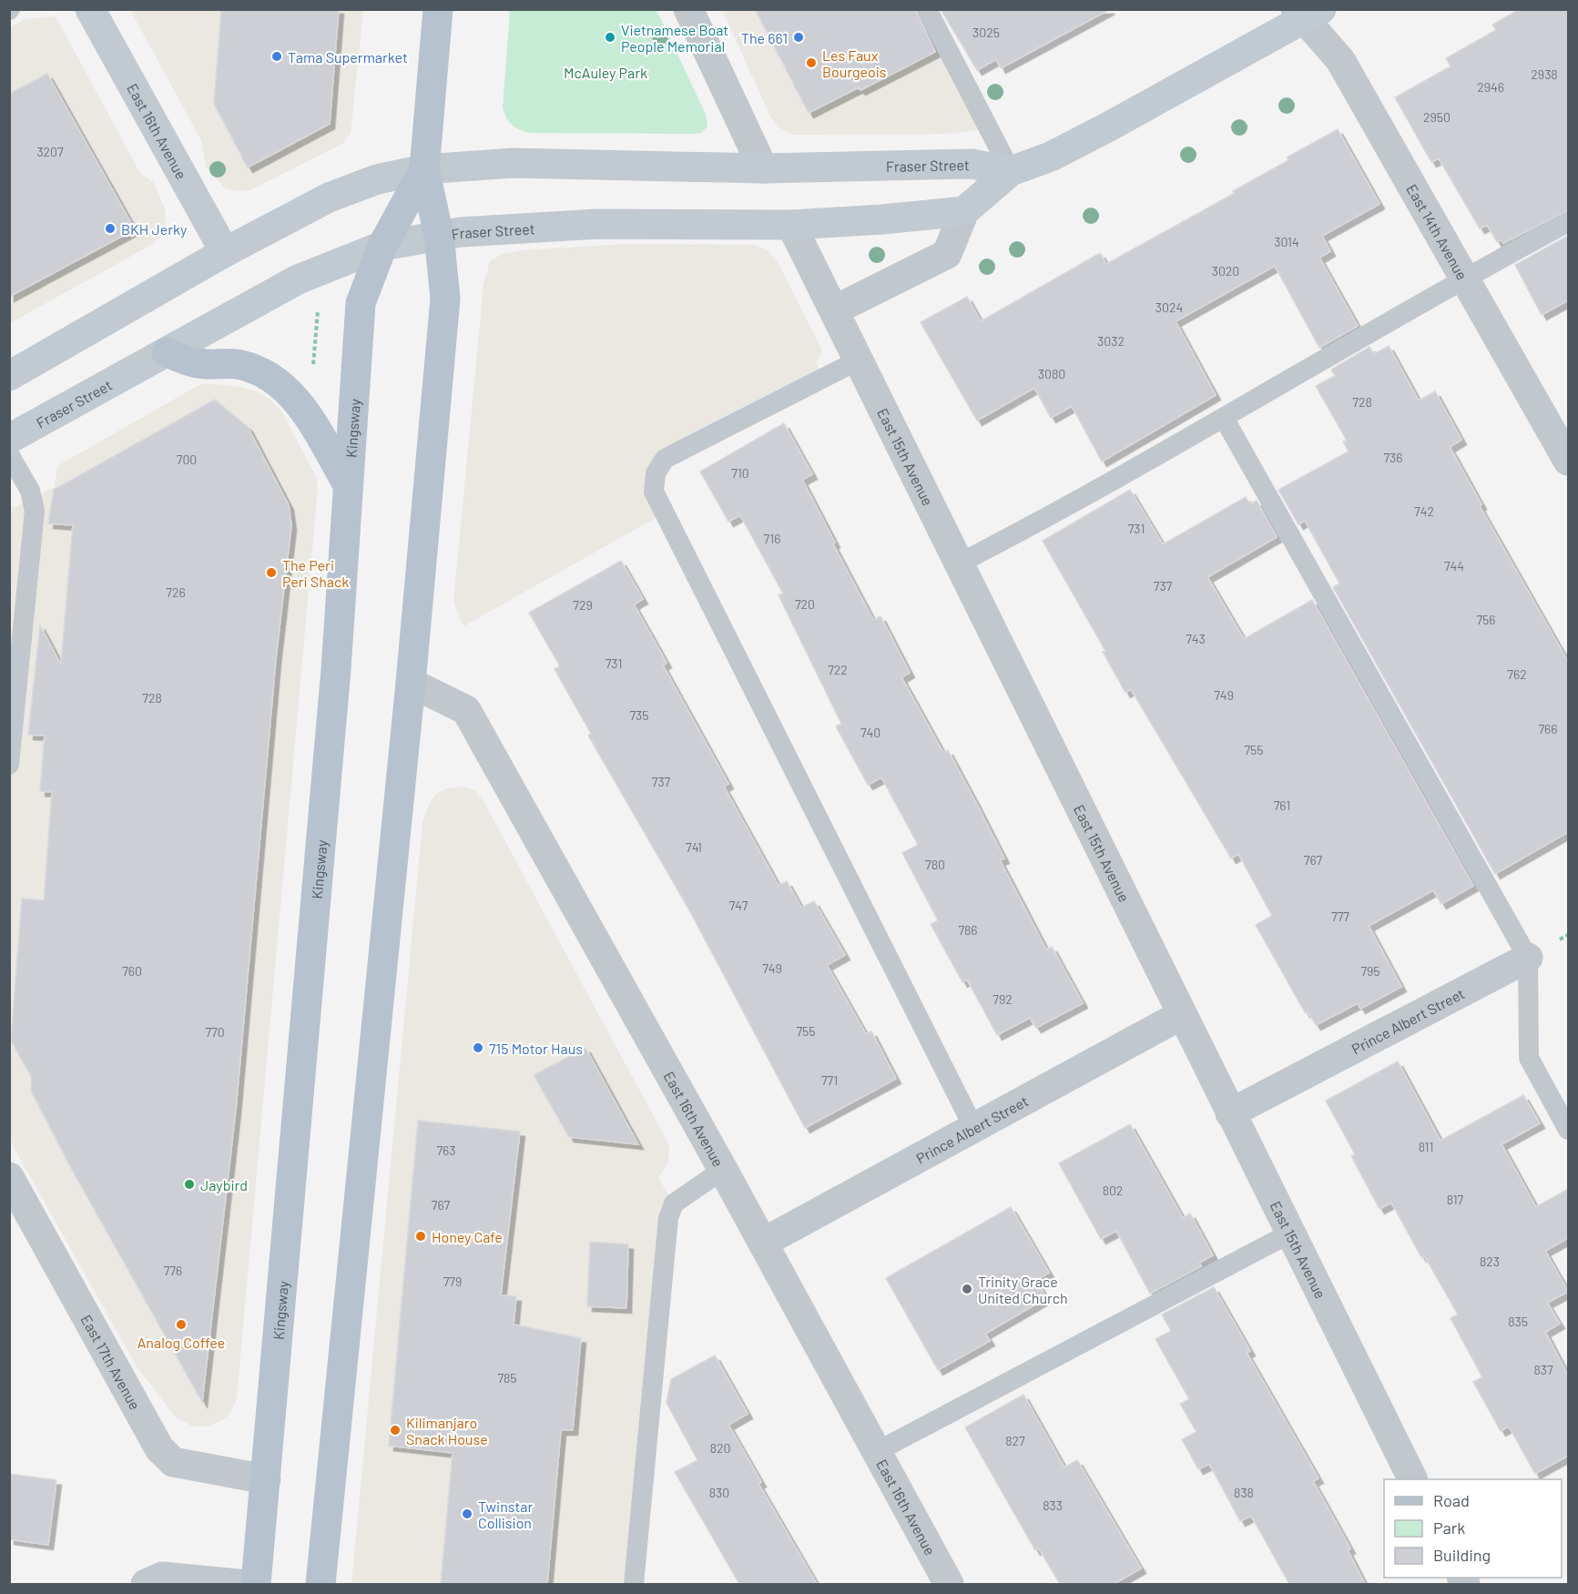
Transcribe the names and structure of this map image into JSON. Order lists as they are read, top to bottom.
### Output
{
  "streets": {
    "main road": ["Kingsway"],
    "street": [
      "East 16th Avenue",
      "Fraser Street",
      "East 14th Avenue",
      "East 15th Avenue",
      "Prince Albert Street",
      "East 17th Avenue"
    ]
  },
  "crossings": [
    ["East 16th Avenue", "Fraser Street"],
    ["East 16th Avenue", "Kingsway"],
    ["East 16th Avenue", "Prince Albert Street"],
    ["Fraser Street", "Kingsway"],
    ["Fraser Street", "East 15th Avenue"],
    ["Kingsway", "East 17th Avenue"],
    ["East 15th Avenue", "Prince Albert Street"]
  ],
  "parks": ["McAuley Park"],
  "places": [
    "Vietnamese Boat People Memorial",
    "The 661",
    "Tama Supermarket",
    "Les Faux Bourgeois",
    "BKH Jerky",
    "The Peri Peri Shack",
    "715 Motor Haus",
    "Jaybird",
    "Honey Cafe",
    "Trinity Grace United Church",
    "Analog Coffee",
    "Kilimanjaro Snack House",
    "Twinstar Collision"
  ],
  "house_numbers": [
    "3025",
    "2938",
    "2946",
    "2950",
    "3207",
    "3014",
    "3020",
    "3024",
    "3032",
    "3080",
    "728",
    "736",
    "700",
    "710",
    "742",
    "731",
    "716",
    "744",
    "737",
    "726",
    "720",
    "729",
    "756",
    "743",
    "731",
    "722",
    "762",
    "749",
    "728",
    "735",
    "766",
    "740",
    "755",
    "737",
    "761",
    "741",
    "767",
    "780",
    "747",
    "777",
    "786",
    "749",
    "760",
    "795",
    "792",
    "755",
    "770",
    "771",
    "811",
    "763",
    "802",
    "817",
    "767",
    "823",
    "776",
    "779",
    "835",
    "837",
    "785",
    "827",
    "820",
    "830",
    "838",
    "833"
  ],
  "legend": ["Road", "Park", "Building"]
}
